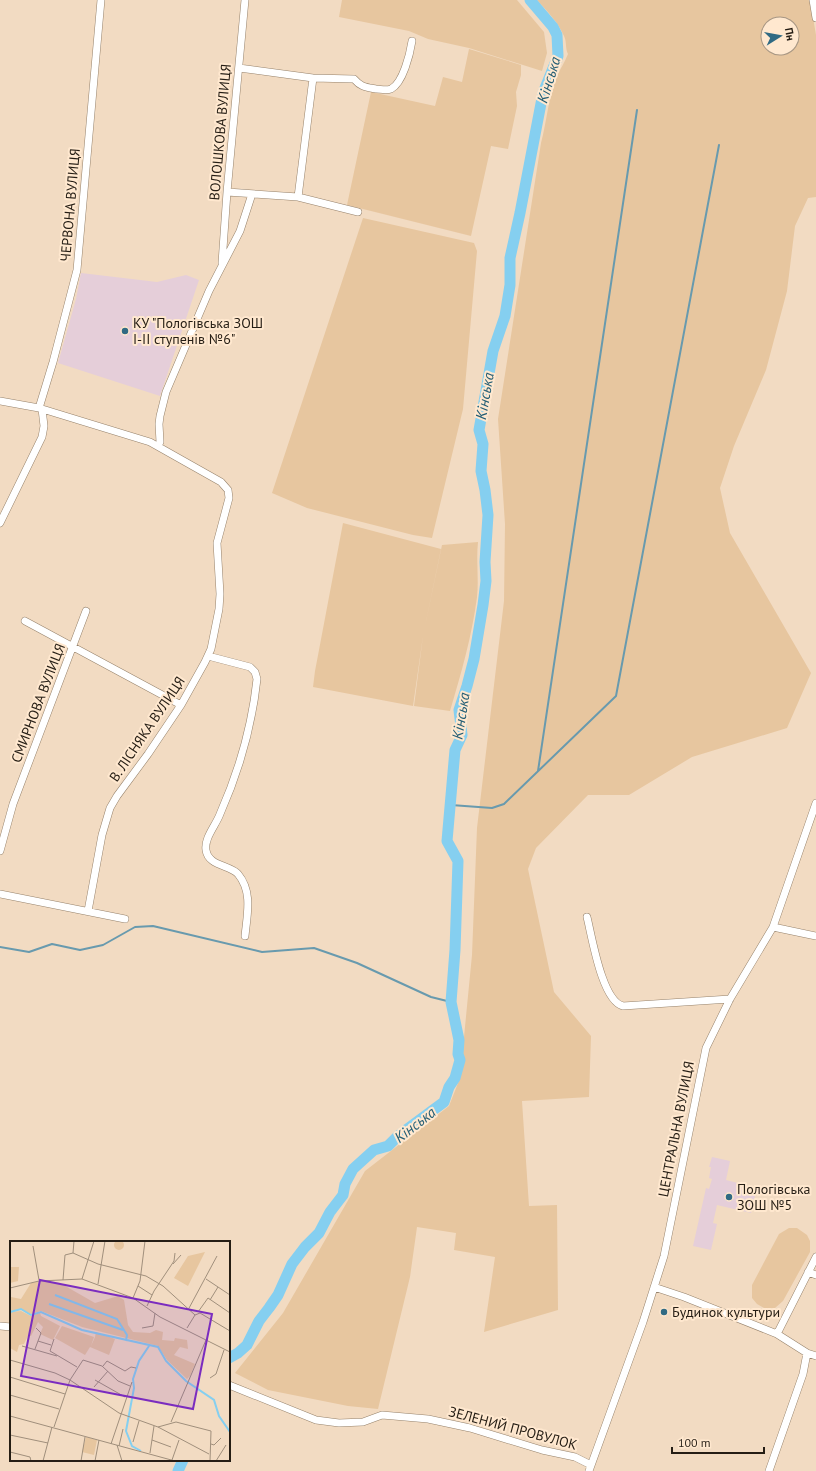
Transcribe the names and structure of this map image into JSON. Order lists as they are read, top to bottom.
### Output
{
  "streets": {
    "street": [
      "ВОЛОШКОВА ВУЛИЦЯ",
      "ЧЕРВОНА ВУЛИЦЯ",
      "СМИРНОВА ВУЛИЦЯ",
      "В. ЛІСНЯКА ВУЛИЦЯ",
      "ЦЕНТРАЛЬНА ВУЛИЦЯ",
      "ЗЕЛЕНИЙ ПРОВУЛОК"
    ]
  },
  "crossings": [
    ["ВОЛОШКОВА ВУЛИЦЯ", "В. ЛІСНЯКА ВУЛИЦЯ"],
    ["ЦЕНТРАЛЬНА ВУЛИЦЯ", "ЗЕЛЕНИЙ ПРОВУЛОК"]
  ],
  "water": ["Кінська"],
  "places": ["КУ \"Пологівська ЗОШ І-ІІ ступенів №6\"", "Пологівська ЗОШ №5", "Будинок культури"],
  "scale_bar": "100 m",
  "north": "right"
}
